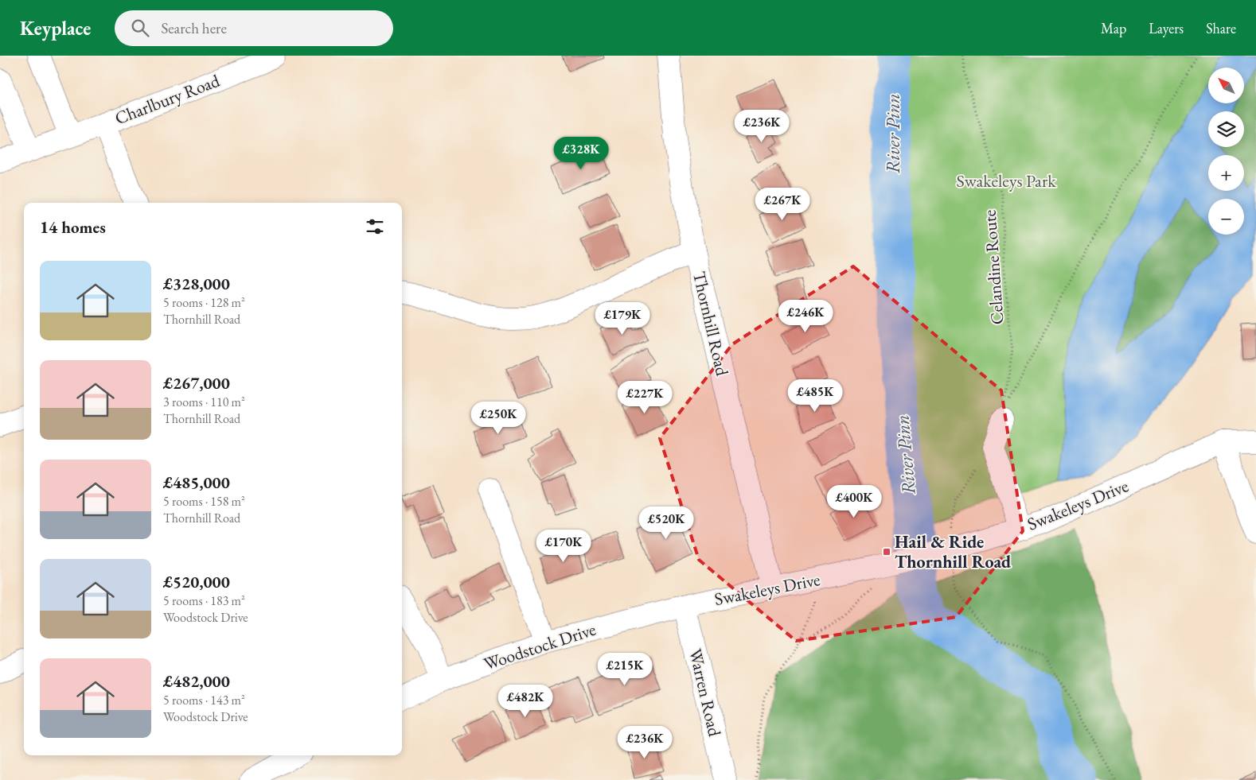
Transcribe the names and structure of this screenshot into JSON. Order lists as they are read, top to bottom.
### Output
{
  "streets": {
    "street": [
      "Charlbury Road",
      "Thornhill Road",
      "Swakeleys Drive",
      "Woodstock Drive",
      "Warren Road"
    ],
    "path": ["Celandine Route"]
  },
  "crossings": [
    ["Thornhill Road", "Swakeleys Drive"],
    ["Swakeleys Drive", "Woodstock Drive"],
    ["Swakeleys Drive", "Warren Road"],
    ["Woodstock Drive", "Warren Road"]
  ],
  "water": ["River Pinn"],
  "parks": ["Swakeleys Park"],
  "places": {
    "transit": ["Hail & Ride Thornhill Road"]
  },
  "north": "top left",
  "page": {
    "header": "Keyplace",
    "search": "Search here",
    "nav": ["Map", "Layers", "Share"],
    "map_buttons": ["+", "−"],
    "price": [
      "£236K",
      "£328K",
      "£267K",
      "£246K",
      "£179K",
      "£485K",
      "£227K",
      "£250K",
      "£400K",
      "£520K",
      "£170K",
      "£215K",
      "£482K",
      "£236K"
    ],
    "heading": "14 homes",
    "list": [
      {
        "name": "£328,000",
        "note": "5 rooms · 128 m² · Thornhill Road"
      },
      {
        "name": "£267,000",
        "note": "3 rooms · 110 m² · Thornhill Road"
      },
      {
        "name": "£485,000",
        "note": "5 rooms · 158 m² · Thornhill Road"
      },
      {
        "name": "£520,000",
        "note": "5 rooms · 183 m² · Woodstock Drive"
      },
      {
        "name": "£482,000",
        "note": "5 rooms · 143 m² · Woodstock Drive"
      }
    ]
  }
}
